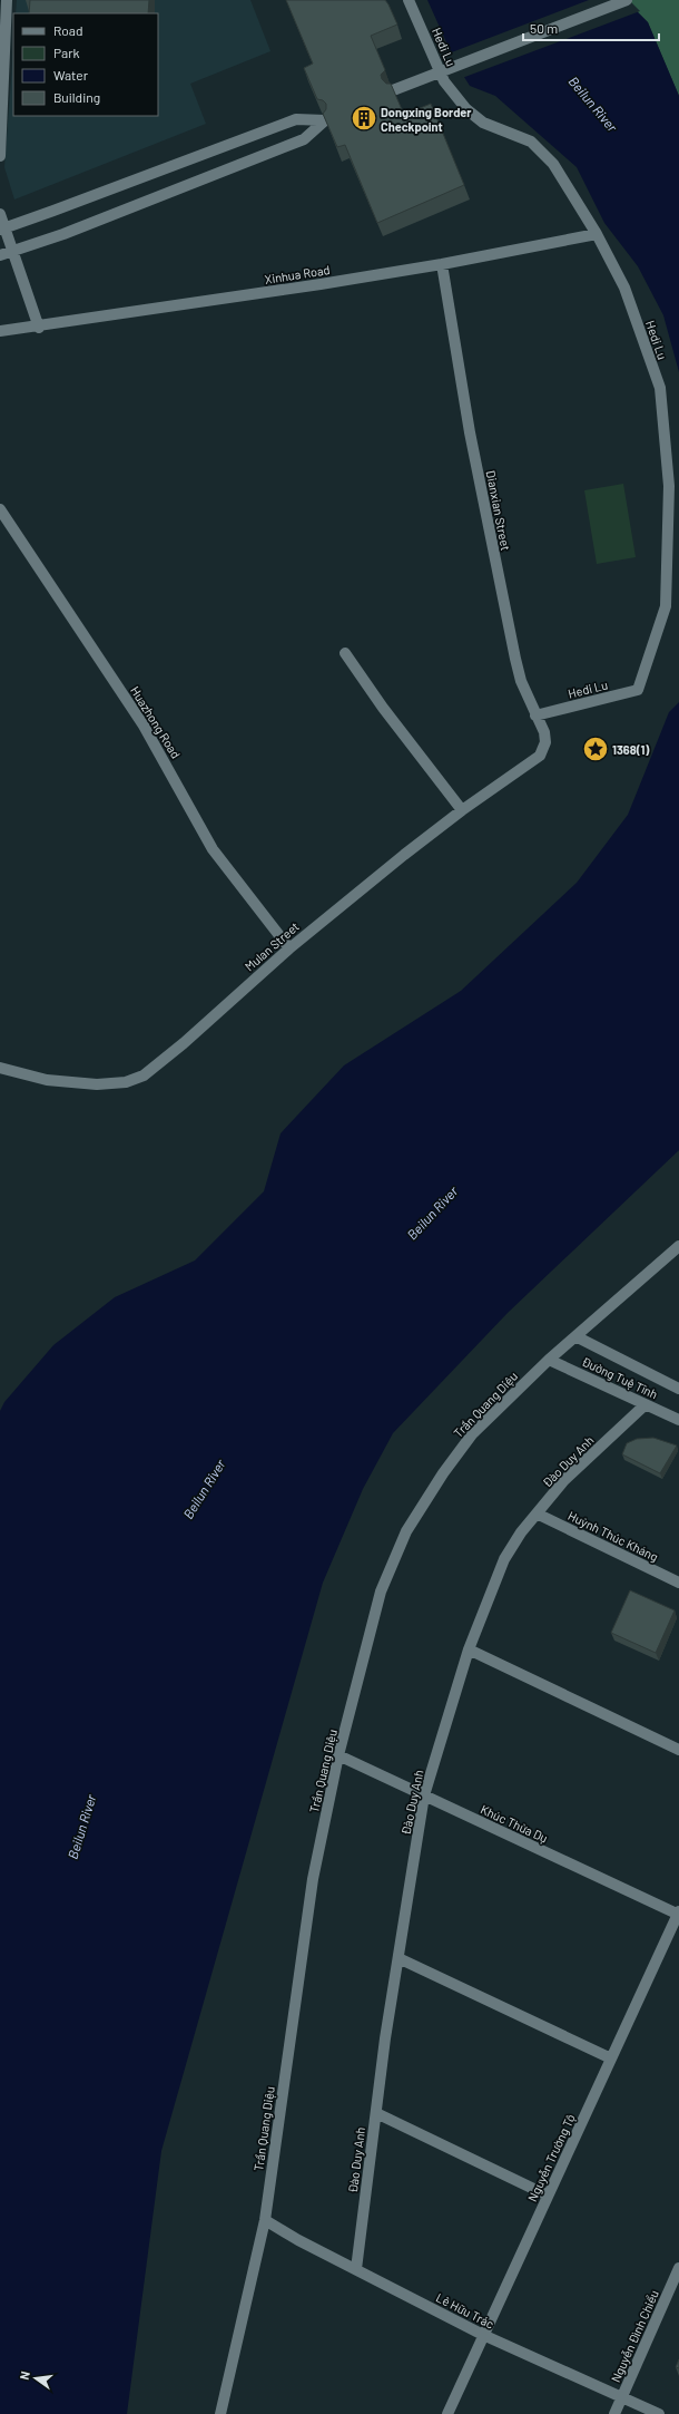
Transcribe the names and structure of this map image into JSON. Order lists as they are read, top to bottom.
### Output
{
  "streets": {
    "street": [
      "Hedi Lu",
      "Xinhua Road",
      "Dianxian Street",
      "Huazhong Road",
      "Mulan Street",
      "Đường Tuệ Tĩnh",
      "Trần Quang Diệu",
      "Đào Duy Anh",
      "Huỳnh Thúc Kháng",
      "Khúc Thừa Dụ",
      "Nguyễn Trường Tộ",
      "Lê Hữu Trác",
      "Nguyễn Đình Chiểu"
    ]
  },
  "crossings": [
    ["Hedi Lu", "Xinhua Road"],
    ["Hedi Lu", "Dianxian Street"],
    ["Xinhua Road", "Dianxian Street"],
    ["Dianxian Street", "Mulan Street"],
    ["Huazhong Road", "Mulan Street"],
    ["Đường Tuệ Tĩnh", "Trần Quang Diệu"],
    ["Đường Tuệ Tĩnh", "Đào Duy Anh"],
    ["Trần Quang Diệu", "Khúc Thừa Dụ"],
    ["Trần Quang Diệu", "Lê Hữu Trác"],
    ["Đào Duy Anh", "Huỳnh Thúc Kháng"],
    ["Đào Duy Anh", "Khúc Thừa Dụ"],
    ["Đào Duy Anh", "Lê Hữu Trác"],
    ["Khúc Thừa Dụ", "Nguyễn Trường Tộ"],
    ["Nguyễn Trường Tộ", "Lê Hữu Trác"],
    ["Lê Hữu Trác", "Nguyễn Đình Chiểu"]
  ],
  "water": ["Beilun River"],
  "places": {
    "building": ["Dongxing Border Checkpoint"],
    "place": ["1368(1)"]
  },
  "legend": [
    "Road",
    "Park",
    "Water",
    "Building"
  ],
  "scale_bar": "50 m",
  "north": "left"
}
